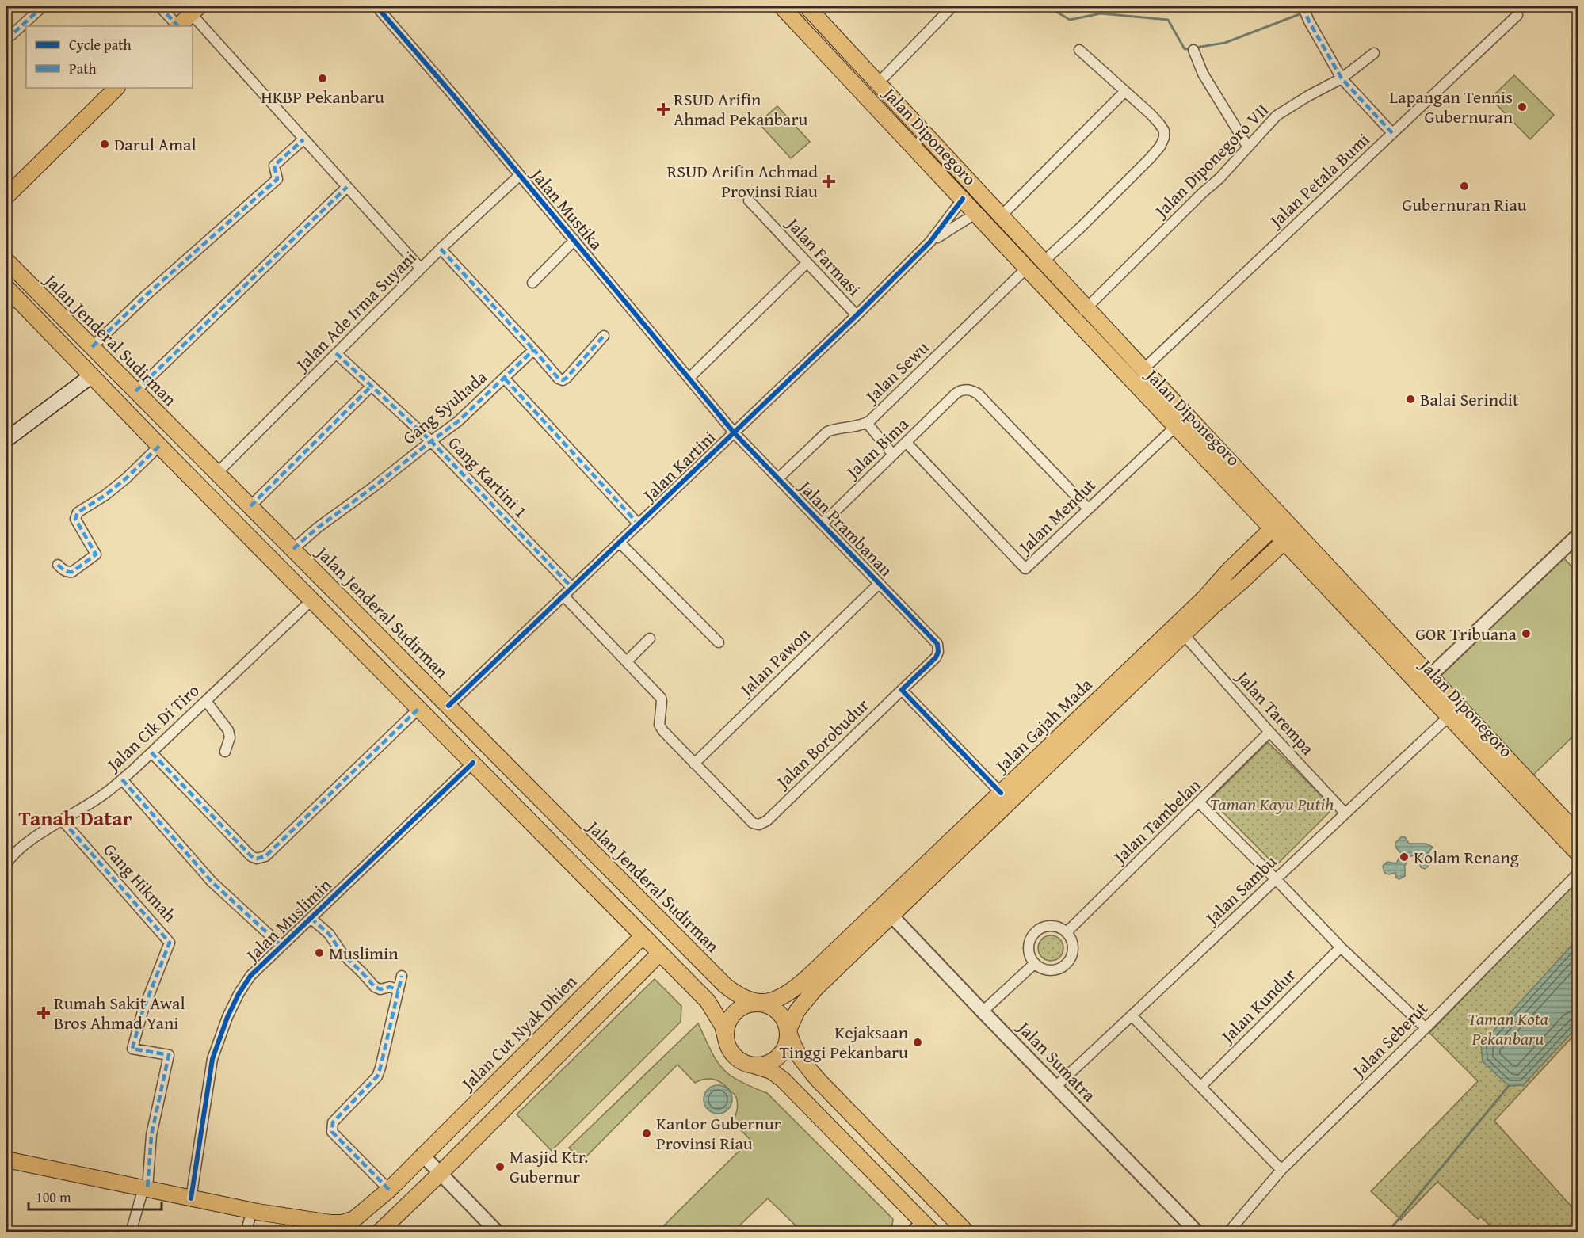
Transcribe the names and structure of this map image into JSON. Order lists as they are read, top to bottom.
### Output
{
  "streets": {
    "main road": [
      "Jalan Diponegoro",
      "Jalan Jenderal Sudirman",
      "Jalan Gajah Mada",
      "Jalan Cut Nyak Dhien"
    ],
    "street": [
      "Jalan Diponegoro VII",
      "Jalan Petala Bumi",
      "Jalan Mustika",
      "Jalan Farmasi",
      "Jalan Ade Irma Suyani",
      "Jalan Sewu",
      "Gang Syuhada",
      "Jalan Bima",
      "Jalan Kartini",
      "Gang Kartini 1",
      "Jalan Mendut",
      "Jalan Prambanan",
      "Jalan Pawon",
      "Jalan Tarempa",
      "Jalan Cik Di Tiro",
      "Jalan Borobudur",
      "Jalan Tambelan",
      "Gang Hikmah",
      "Jalan Sambu",
      "Jalan Muslimin",
      "Jalan Kundur",
      "Jalan Seberut",
      "Jalan Sumatra"
    ]
  },
  "crossings": [
    ["Jalan Diponegoro", "Jalan Diponegoro VII"],
    ["Jalan Diponegoro", "Jalan Petala Bumi"],
    ["Jalan Diponegoro", "Jalan Sewu"],
    ["Jalan Diponegoro", "Jalan Kartini"],
    ["Jalan Diponegoro", "Jalan Mendut"],
    ["Jalan Diponegoro", "Jalan Gajah Mada"],
    ["Jalan Diponegoro", "Jalan Sambu"],
    ["Jalan Mustika", "Jalan Ade Irma Suyani"],
    ["Jalan Mustika", "Jalan Kartini"],
    ["Jalan Mustika", "Jalan Prambanan"],
    ["Jalan Farmasi", "Jalan Kartini"],
    ["Jalan Ade Irma Suyani", "Jalan Jenderal Sudirman"],
    ["Jalan Ade Irma Suyani", "Gang Kartini 1"],
    ["Jalan Jenderal Sudirman", "Gang Syuhada"],
    ["Jalan Jenderal Sudirman", "Jalan Kartini"],
    ["Jalan Jenderal Sudirman", "Jalan Gajah Mada"],
    ["Jalan Sewu", "Jalan Prambanan"],
    ["Gang Syuhada", "Gang Kartini 1"],
    ["Jalan Bima", "Jalan Mendut"],
    ["Jalan Bima", "Jalan Prambanan"],
    ["Jalan Kartini", "Gang Kartini 1"],
    ["Jalan Kartini", "Jalan Prambanan"],
    ["Jalan Prambanan", "Jalan Pawon"],
    ["Jalan Prambanan", "Jalan Borobudur"],
    ["Jalan Pawon", "Jalan Borobudur"],
    ["Jalan Tarempa", "Jalan Gajah Mada"],
    ["Jalan Tarempa", "Jalan Tambelan"],
    ["Jalan Tarempa", "Jalan Sambu"],
    ["Jalan Gajah Mada", "Jalan Sumatra"],
    ["Jalan Cik Di Tiro", "Gang Hikmah"],
    ["Gang Hikmah", "Jalan Cut Nyak Dhien"],
    ["Jalan Sambu", "Jalan Sumatra"],
    ["Jalan Muslimin", "Jalan Cut Nyak Dhien"]
  ],
  "districts": ["Tanah Datar"],
  "parks": ["Taman Kayu Putih", "Taman Kota Pekanbaru"],
  "places": {
    "other": [
      "HKBP Pekanbaru",
      "Lapangan Tennis Gubernuran",
      "Darul Amal",
      "Gubernuran Riau",
      "Balai Serindit",
      "GOR Tribuana",
      "Kolam Renang",
      "Muslimin",
      "Kejaksaan Tinggi Pekanbaru",
      "Kantor Gubernur Provinsi Riau",
      "Masjid Ktr. Gubernur"
    ],
    "health": ["RSUD Arifin Ahmad Pekanbaru", "RSUD Arifin Achmad Provinsi Riau", "Rumah Sakit Awal Bros Ahmad Yani"]
  },
  "legend": ["Cycle path", "Path"],
  "scale_bar": "100 m"
}
